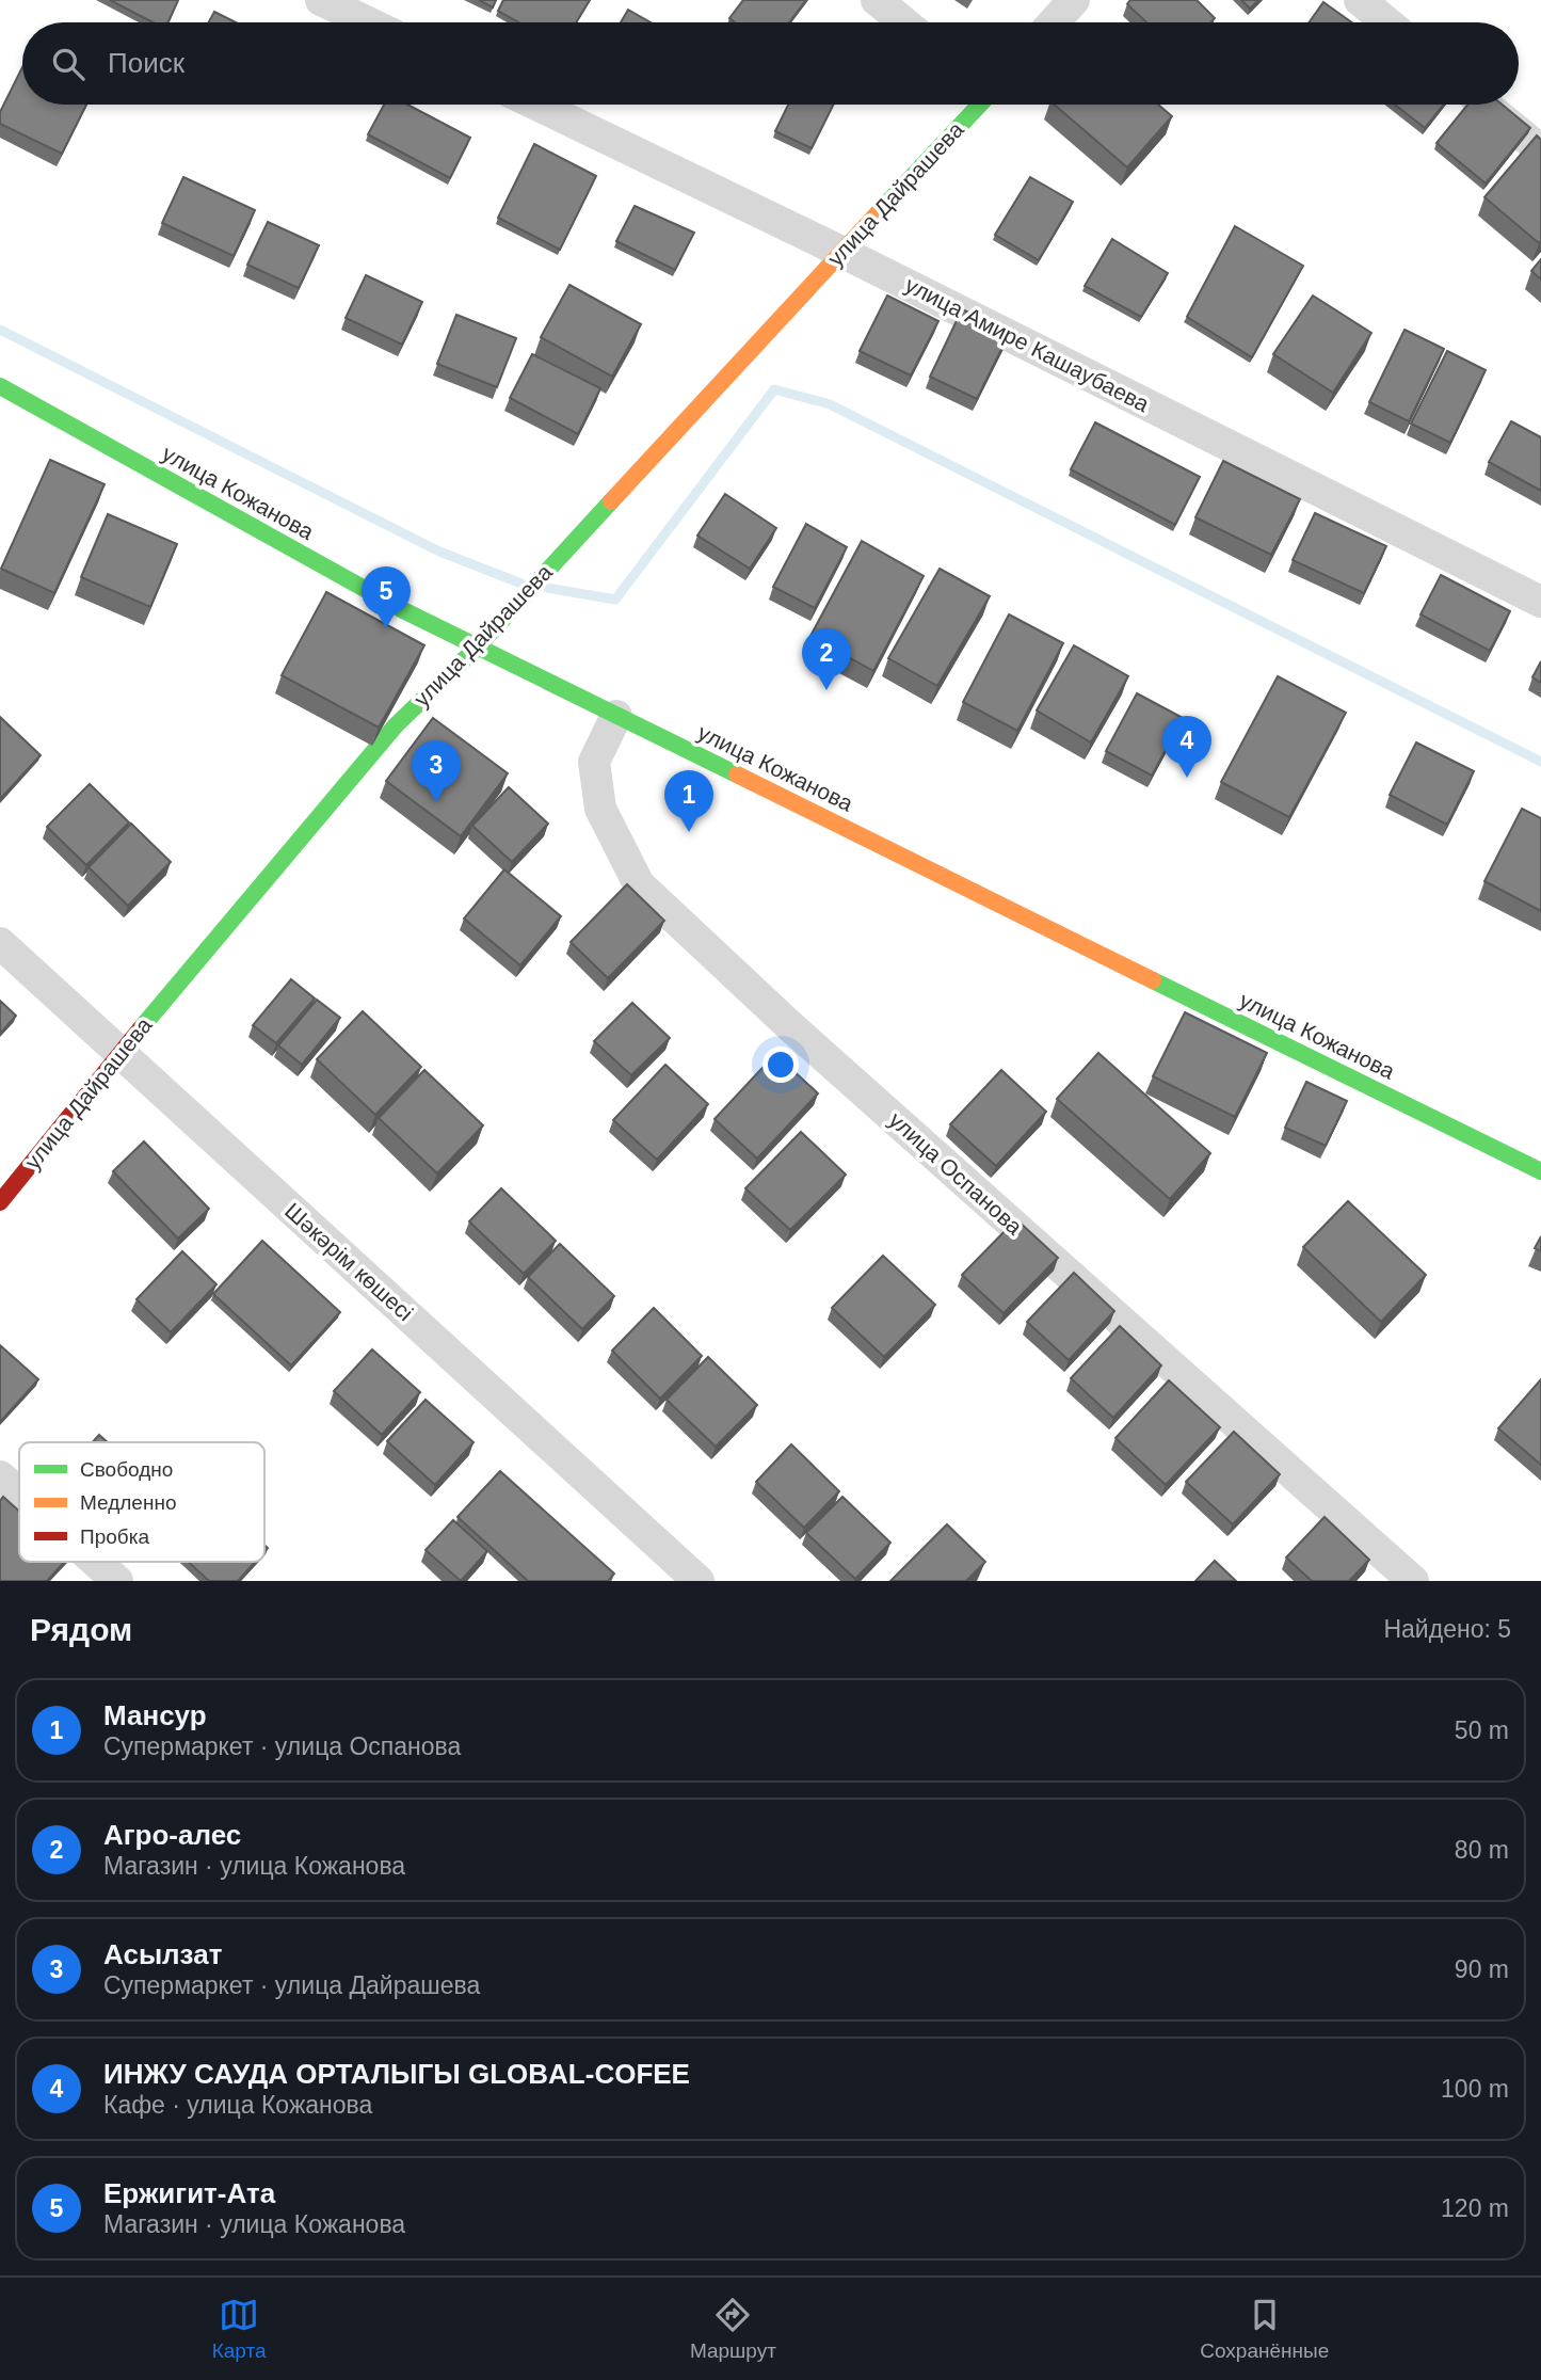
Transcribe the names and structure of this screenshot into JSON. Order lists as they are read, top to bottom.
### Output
{
  "streets": {
    "main road": ["улица Дайрашева", "улица Кожанова"],
    "street": ["улица Амире Кашаубаева", "улица Оспанова", "Шәкәрім көшесі"]
  },
  "crossings": [
    ["улица Дайрашева", "улица Амире Кашаубаева"],
    ["улица Дайрашева", "улица Кожанова"],
    ["улица Дайрашева", "Шәкәрім көшесі"],
    ["улица Кожанова", "улица Оспанова"]
  ],
  "legend": ["Свободно", "Медленно", "Пробка"],
  "page": {
    "search": "Поиск",
    "pins": [
      "5",
      "2",
      "4",
      "3",
      "1"
    ],
    "heading": ["Рядом", "Найдено: 5"],
    "list": [
      {
        "mark": "1",
        "name": "Мансур",
        "note": "Супермаркет · улица Оспанова",
        "value": "50 m"
      },
      {
        "mark": "2",
        "name": "Агро-алес",
        "note": "Магазин · улица Кожанова",
        "value": "80 m"
      },
      {
        "mark": "3",
        "name": "Асылзат",
        "note": "Супермаркет · улица Дайрашева",
        "value": "90 m"
      },
      {
        "mark": "4",
        "name": "ИНЖУ САУДА ОРТАЛЫГЫ GLOBAL-COFEE",
        "note": "Кафе · улица Кожанова",
        "value": "100 m"
      },
      {
        "mark": "5",
        "name": "Ержигит-Ата",
        "note": "Магазин · улица Кожанова",
        "value": "120 m"
      }
    ],
    "nav": ["Карта", "Маршрут", "Сохранённые"]
  }
}
